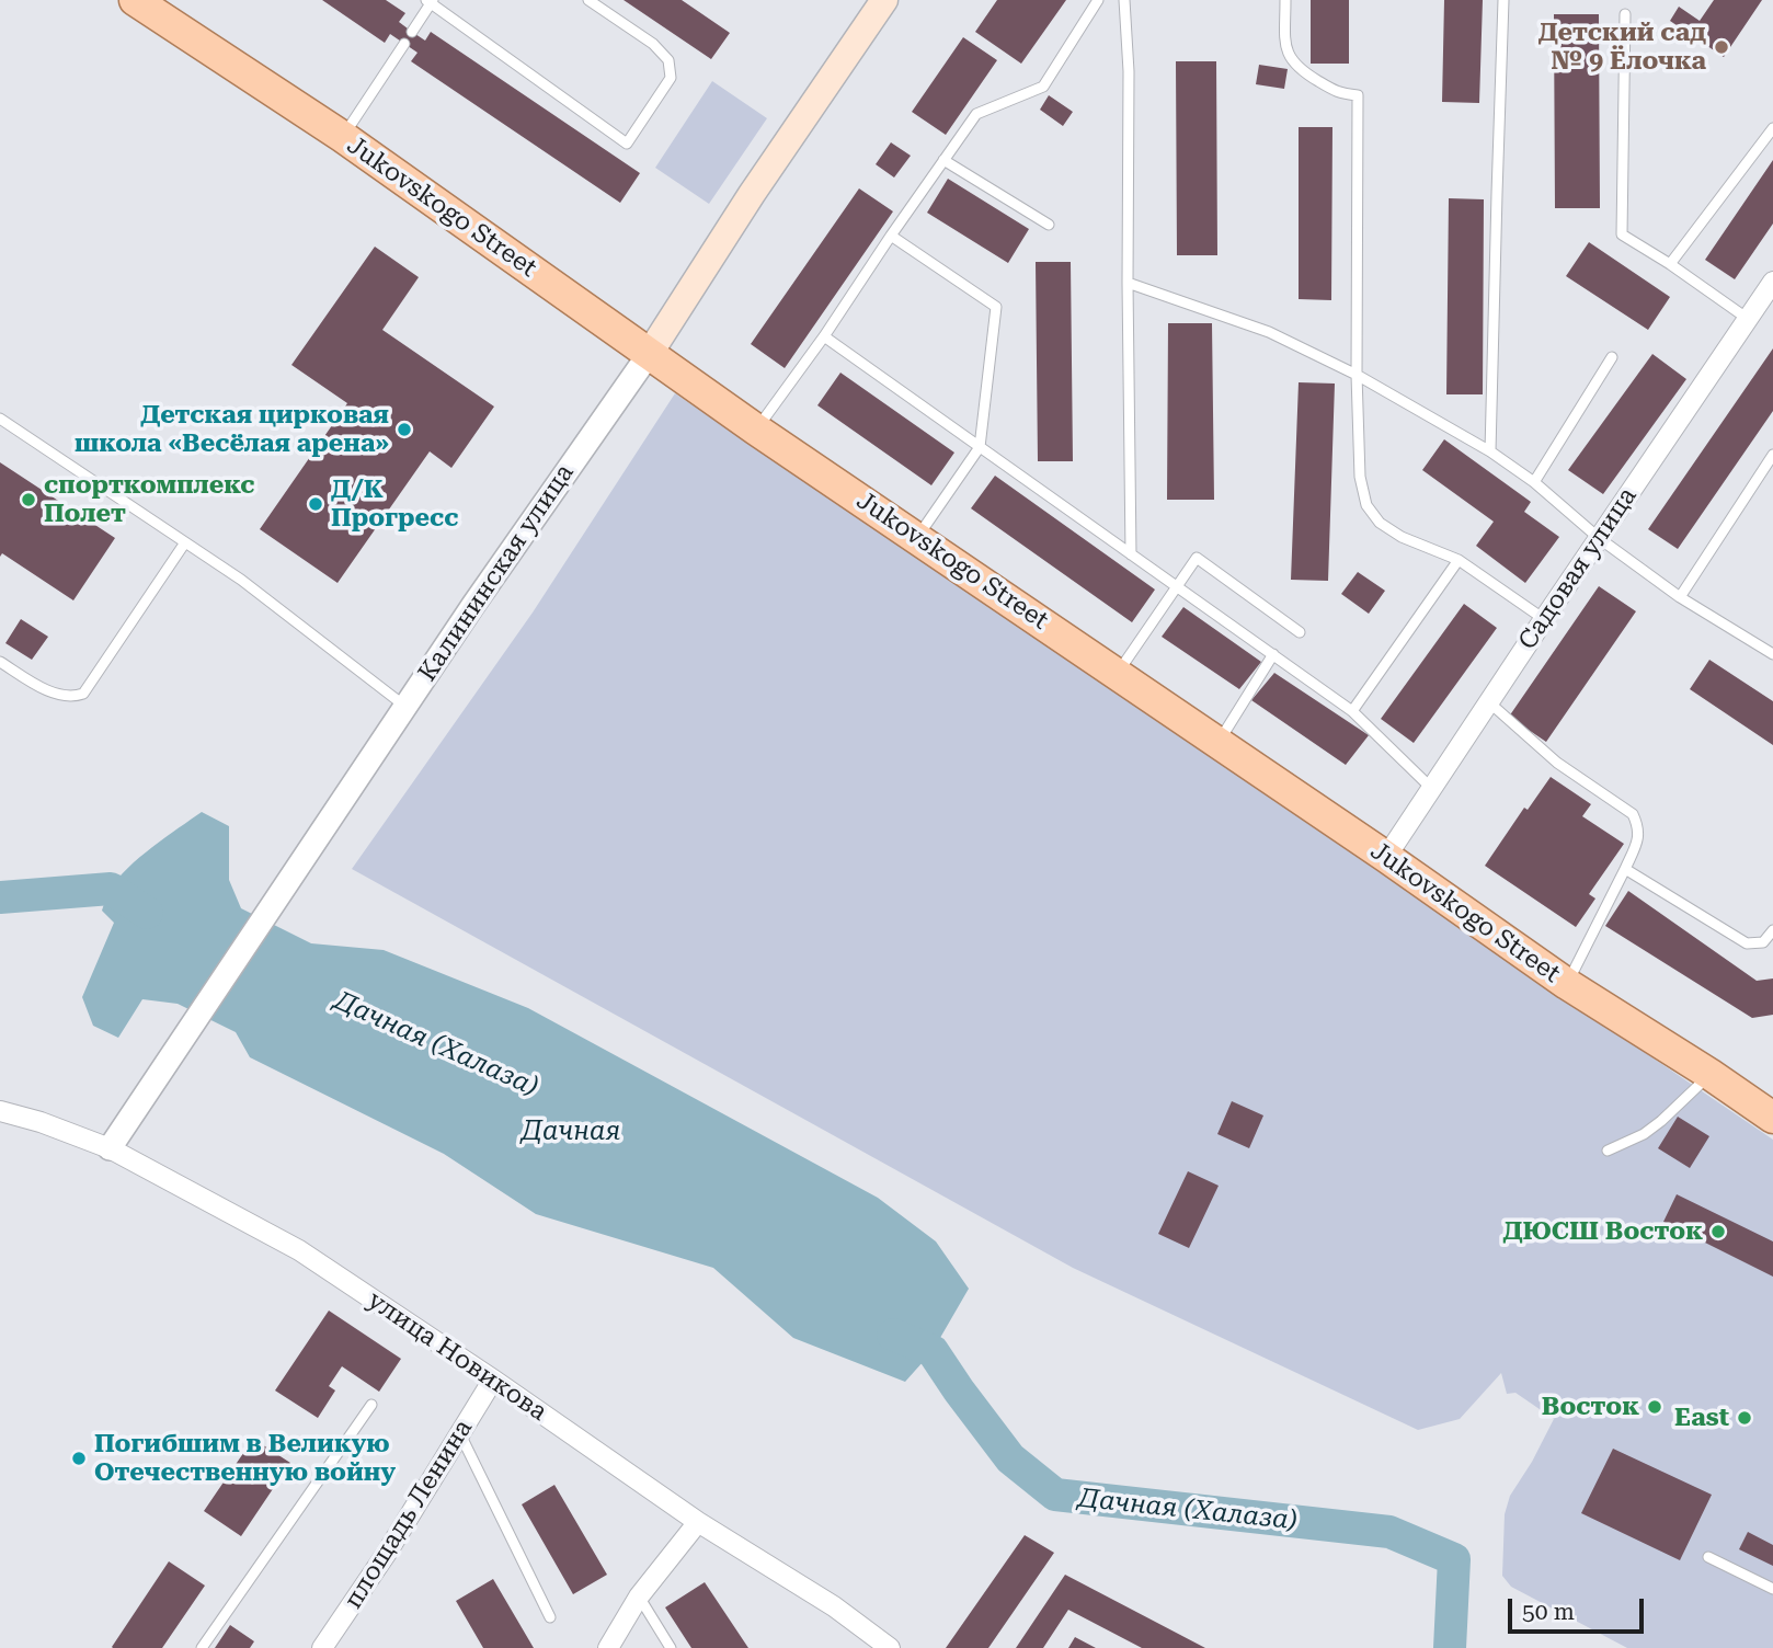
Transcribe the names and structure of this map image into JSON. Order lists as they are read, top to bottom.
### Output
{
  "streets": {
    "main road": ["Jukovskogo Street", "Калининская улица"],
    "street": ["Садовая улица", "улица Новикова", "площадь Ленина"]
  },
  "crossings": [
    ["Jukovskogo Street", "Садовая улица"],
    ["Jukovskogo Street", "Калининская улица"],
    ["Калининская улица", "улица Новикова"],
    ["улица Новикова", "площадь Ленина"]
  ],
  "water": ["Дачная (Халаза)", "Дачная"],
  "places": [
    "Детский сад № 9 Ёлочка",
    "Детская цирковая школа «Весёлая арена»",
    "спорткомплекс Полет",
    "Д/К Прогресс",
    "ДЮСШ Восток",
    "Восток",
    "East",
    "Погибшим в Великую Отечественную войну"
  ],
  "scale_bar": "50 m"
}
